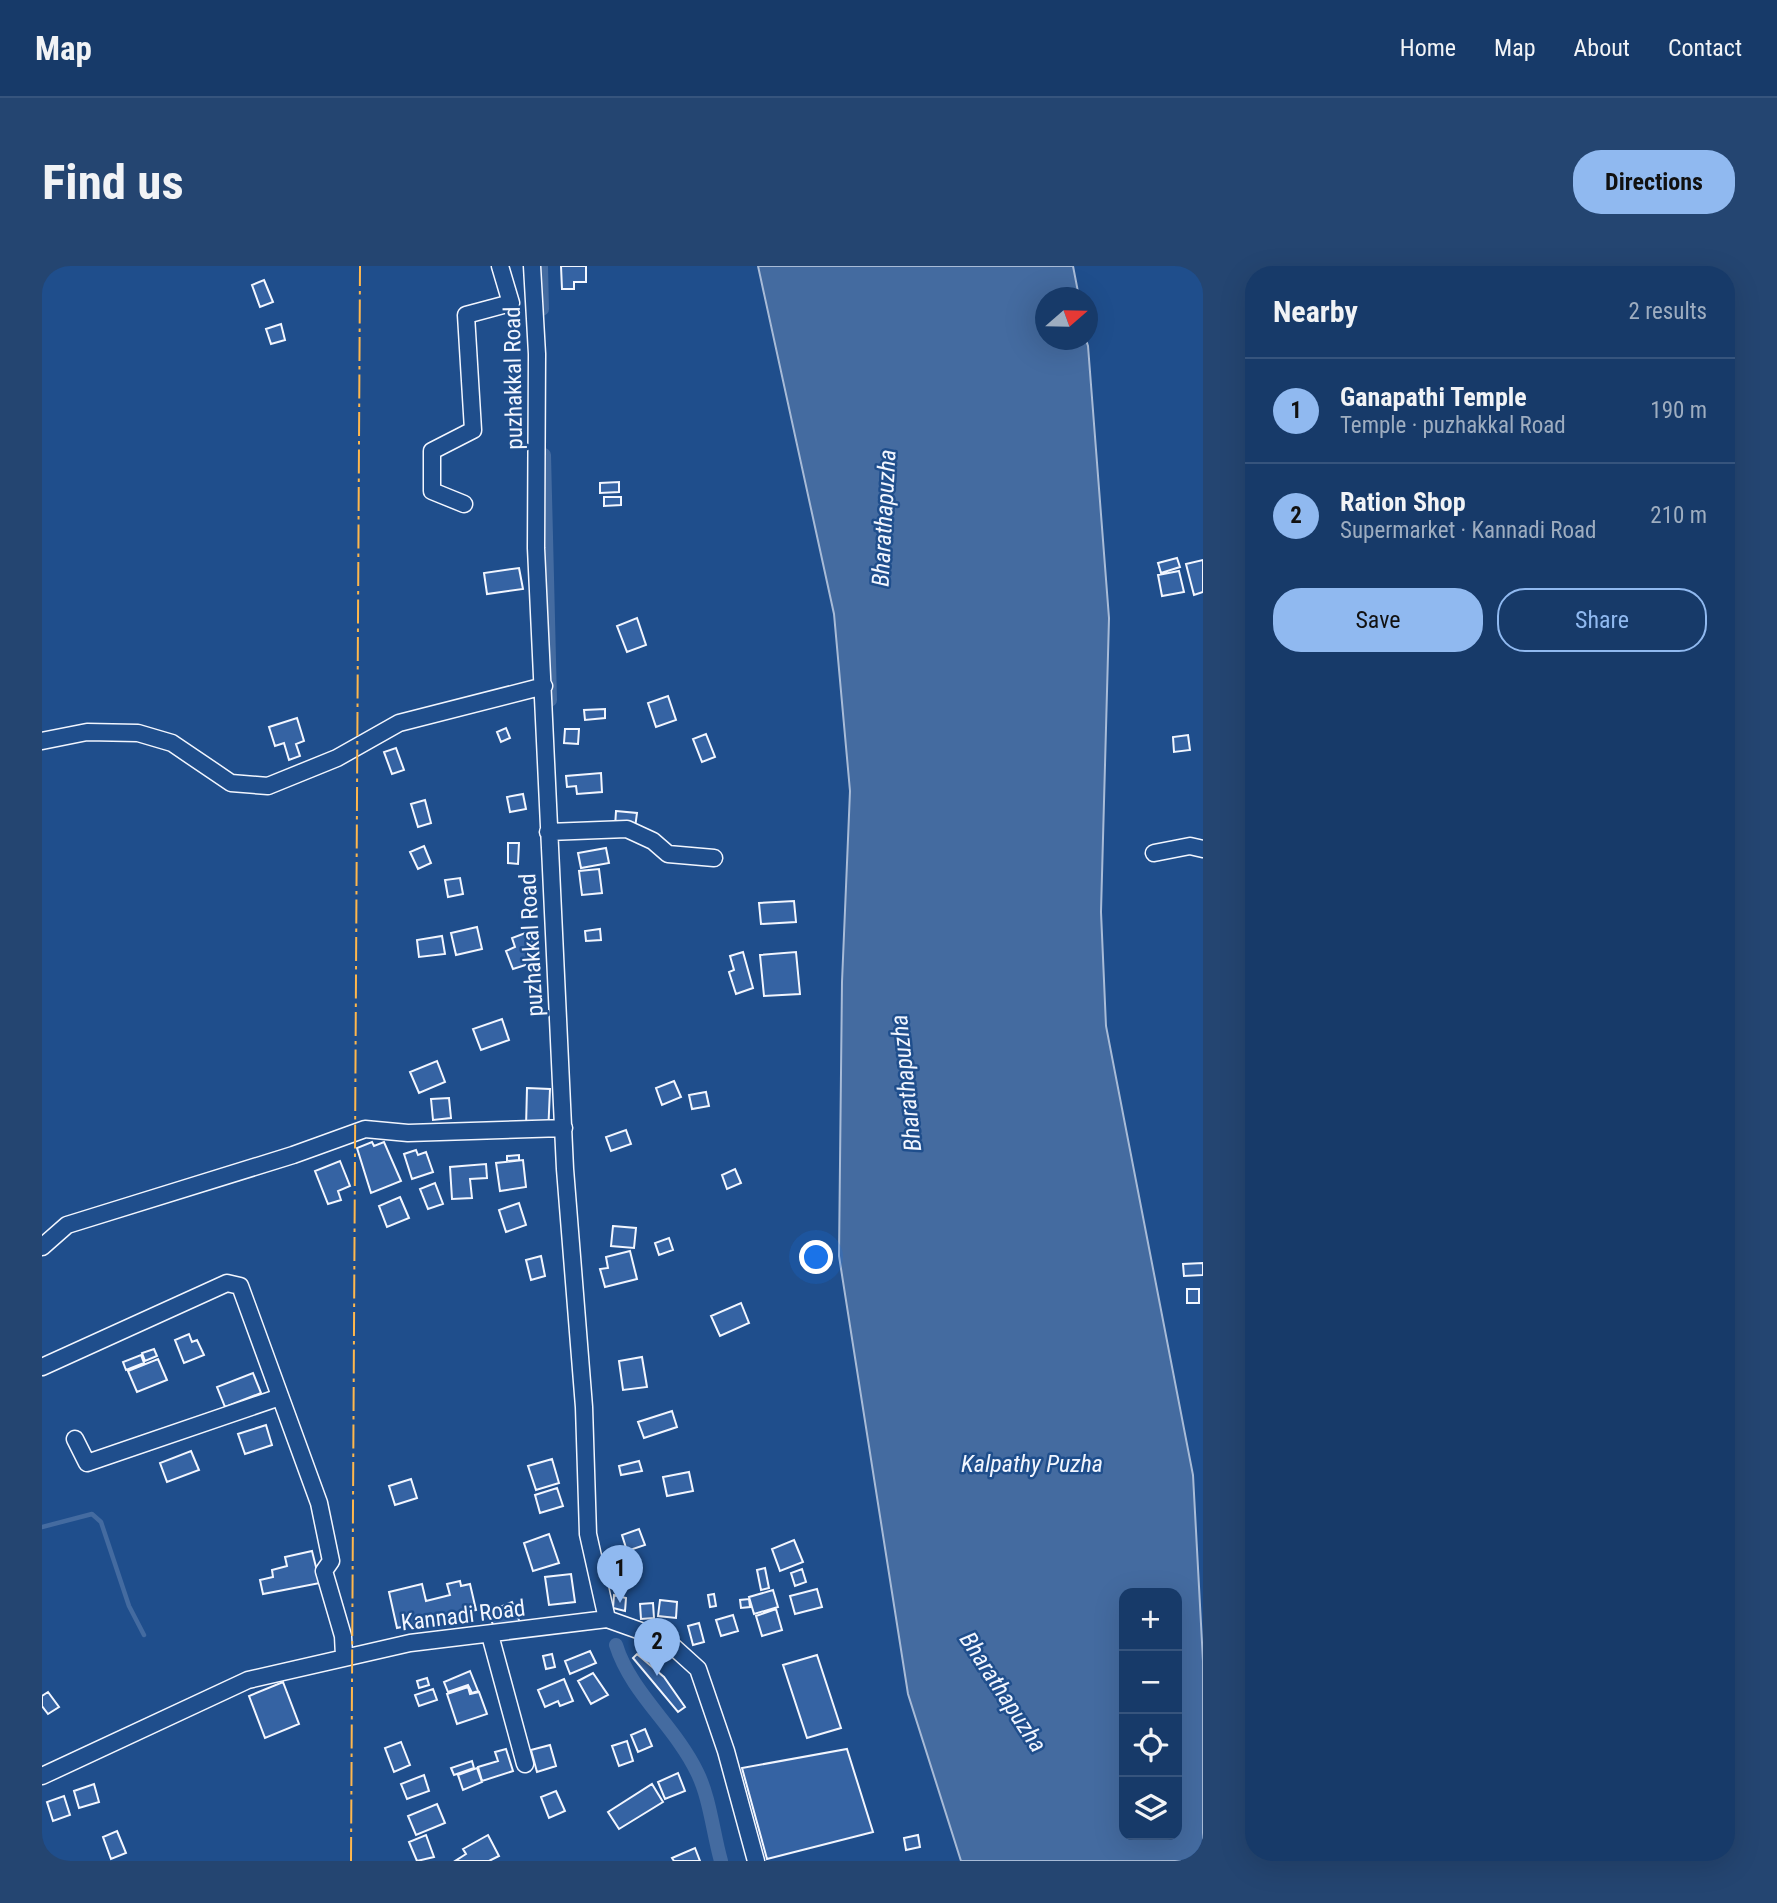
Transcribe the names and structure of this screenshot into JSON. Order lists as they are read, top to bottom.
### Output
{
  "streets": {
    "street": ["puzhakkal Road", "Kannadi Road"]
  },
  "crossings": [
    ["puzhakkal Road", "Kannadi Road"]
  ],
  "water": ["Bharathapuzha", "Kalpathy Puzha"],
  "north": "right",
  "page": {
    "header": "Map",
    "nav": [
      "Home",
      "Map",
      "About",
      "Contact"
    ],
    "buttons": [
      "Directions",
      ["Save", "Share"]
    ],
    "title": "Find us",
    "heading": ["Nearby", "2 results"],
    "list": [
      {
        "mark": "1",
        "name": "Ganapathi Temple",
        "note": "Temple · puzhakkal Road",
        "value": "190 m"
      },
      {
        "mark": "2",
        "name": "Ration Shop",
        "note": "Supermarket · Kannadi Road",
        "value": "210 m"
      }
    ],
    "pins": ["1", "2"],
    "map_buttons": ["+", "−"]
  }
}
